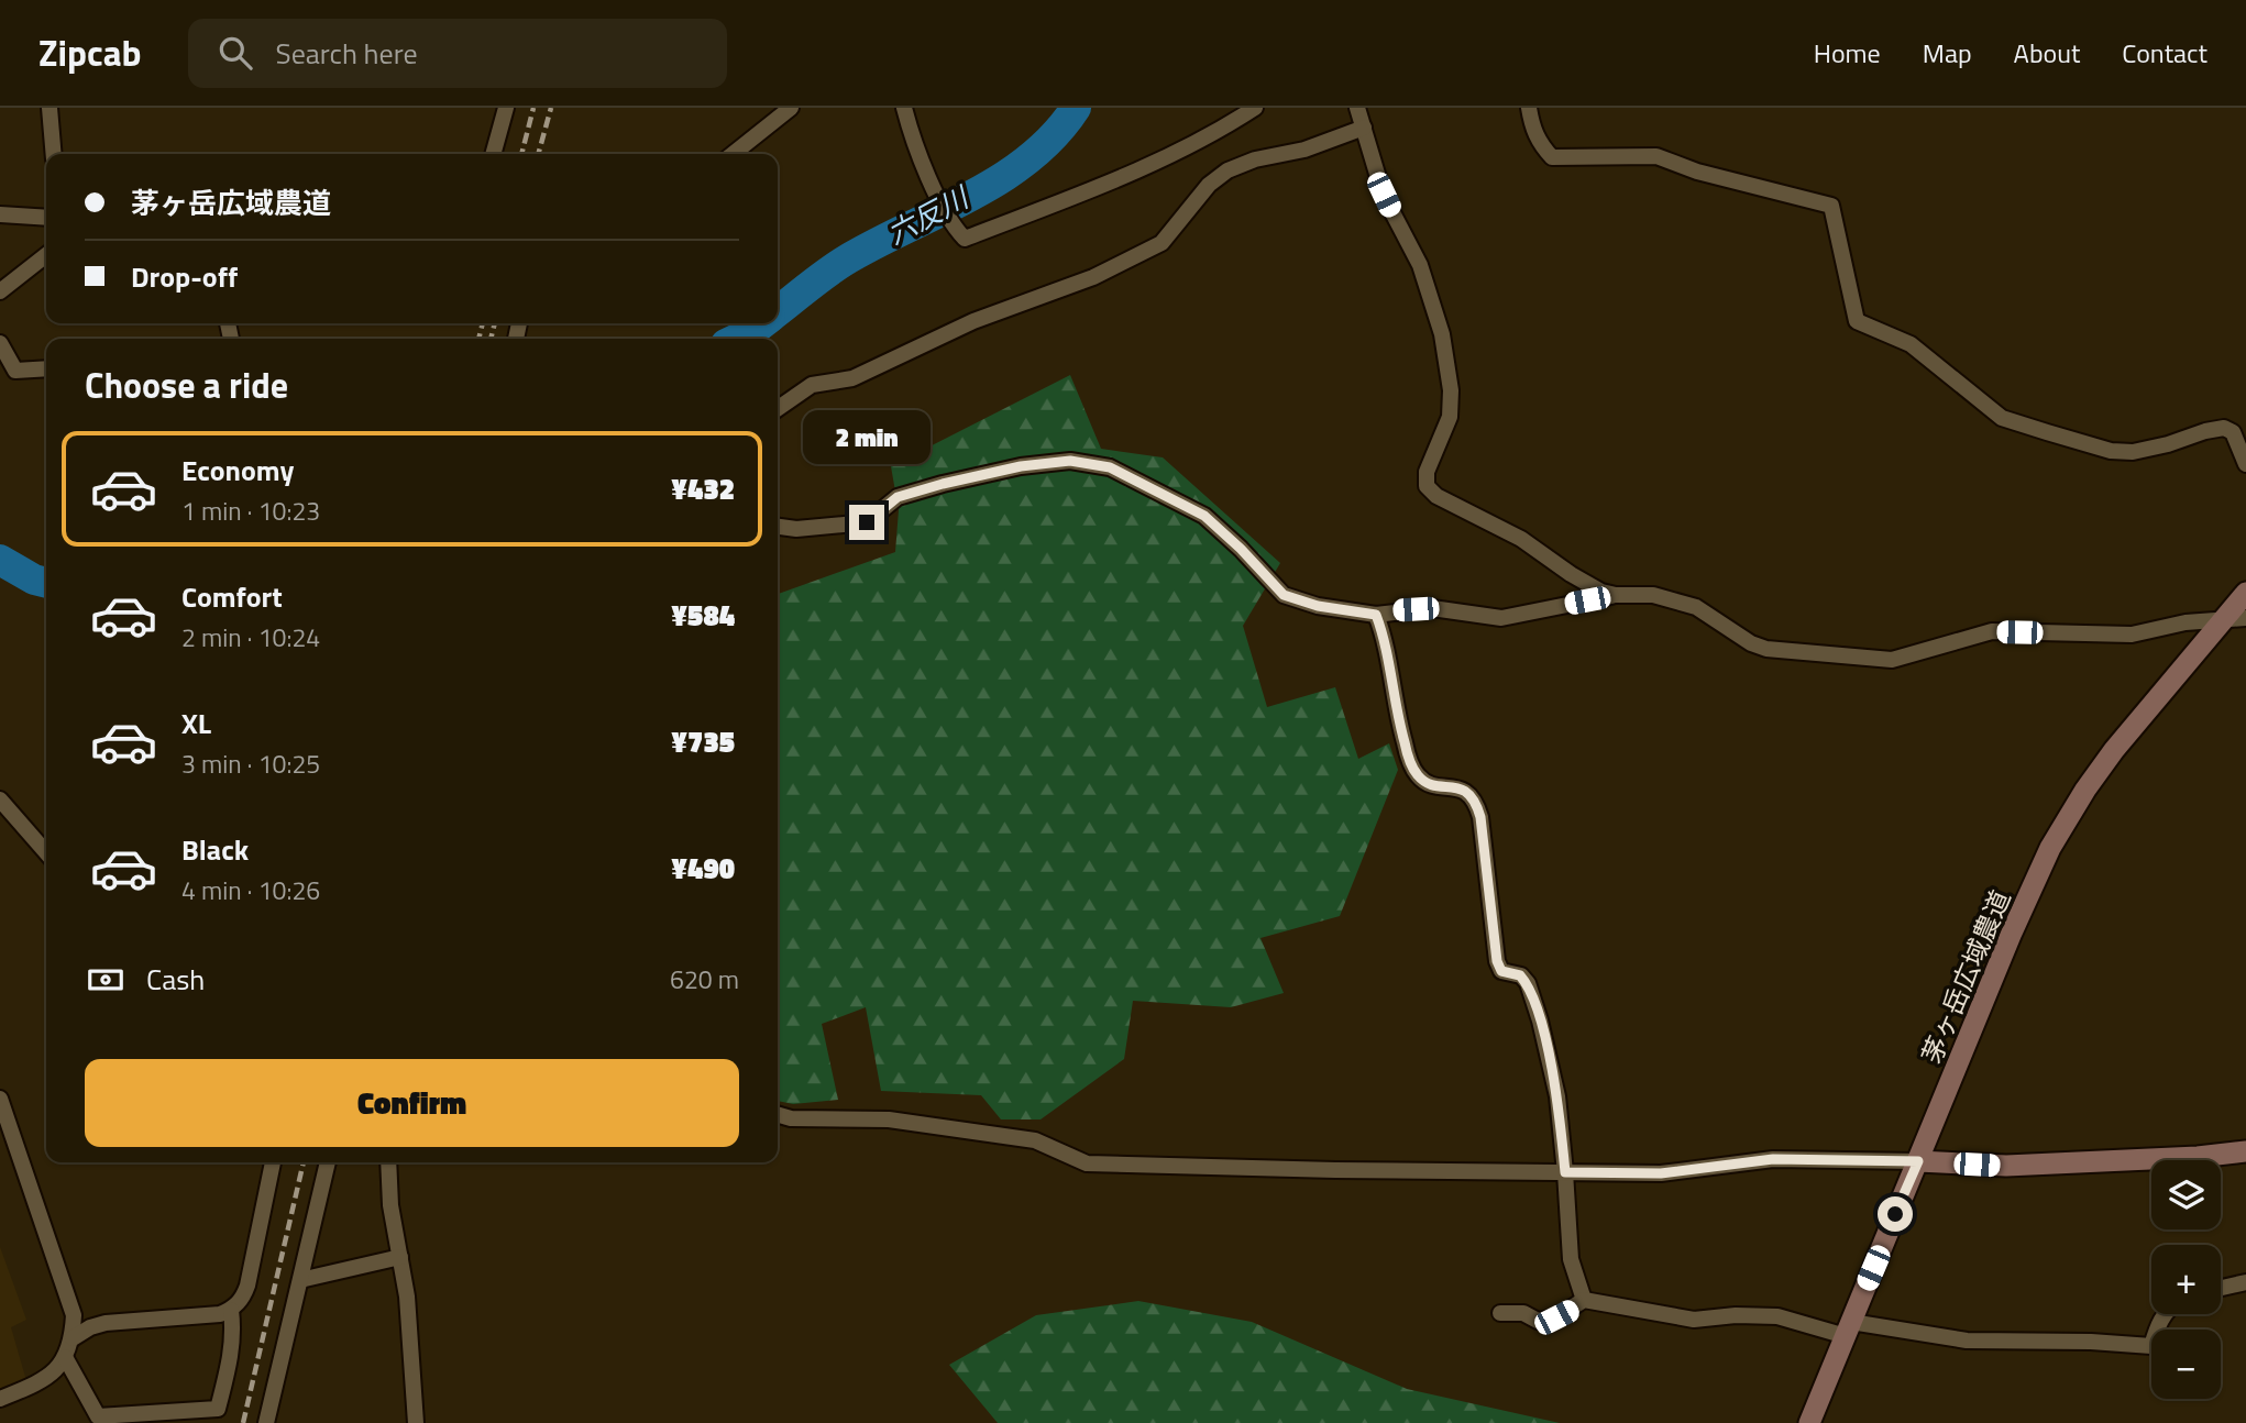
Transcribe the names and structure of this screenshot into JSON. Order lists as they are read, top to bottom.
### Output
{
  "streets": {
    "street": ["茅ヶ岳広域農道"]
  },
  "water": ["六反川"],
  "page": {
    "header": "Zipcab",
    "search": "Search here",
    "nav": [
      "Home",
      "Map",
      "About",
      "Contact"
    ],
    "banner": ["茅ヶ岳広域農道", "Drop-off"],
    "heading": "Choose a ride",
    "bubble": "2 min",
    "list": [
      {
        "name": "Economy",
        "note": "1 min · 10:23",
        "value": "¥432"
      },
      {
        "name": "Comfort",
        "note": "2 min · 10:24",
        "value": "¥584"
      },
      {
        "name": "XL",
        "note": "3 min · 10:25",
        "value": "¥735"
      },
      {
        "name": "Black",
        "note": "4 min · 10:26",
        "value": "¥490"
      }
    ],
    "pay": ["Cash", "620 m"],
    "buttons": "Confirm",
    "map_buttons": ["+", "−"]
  }
}
